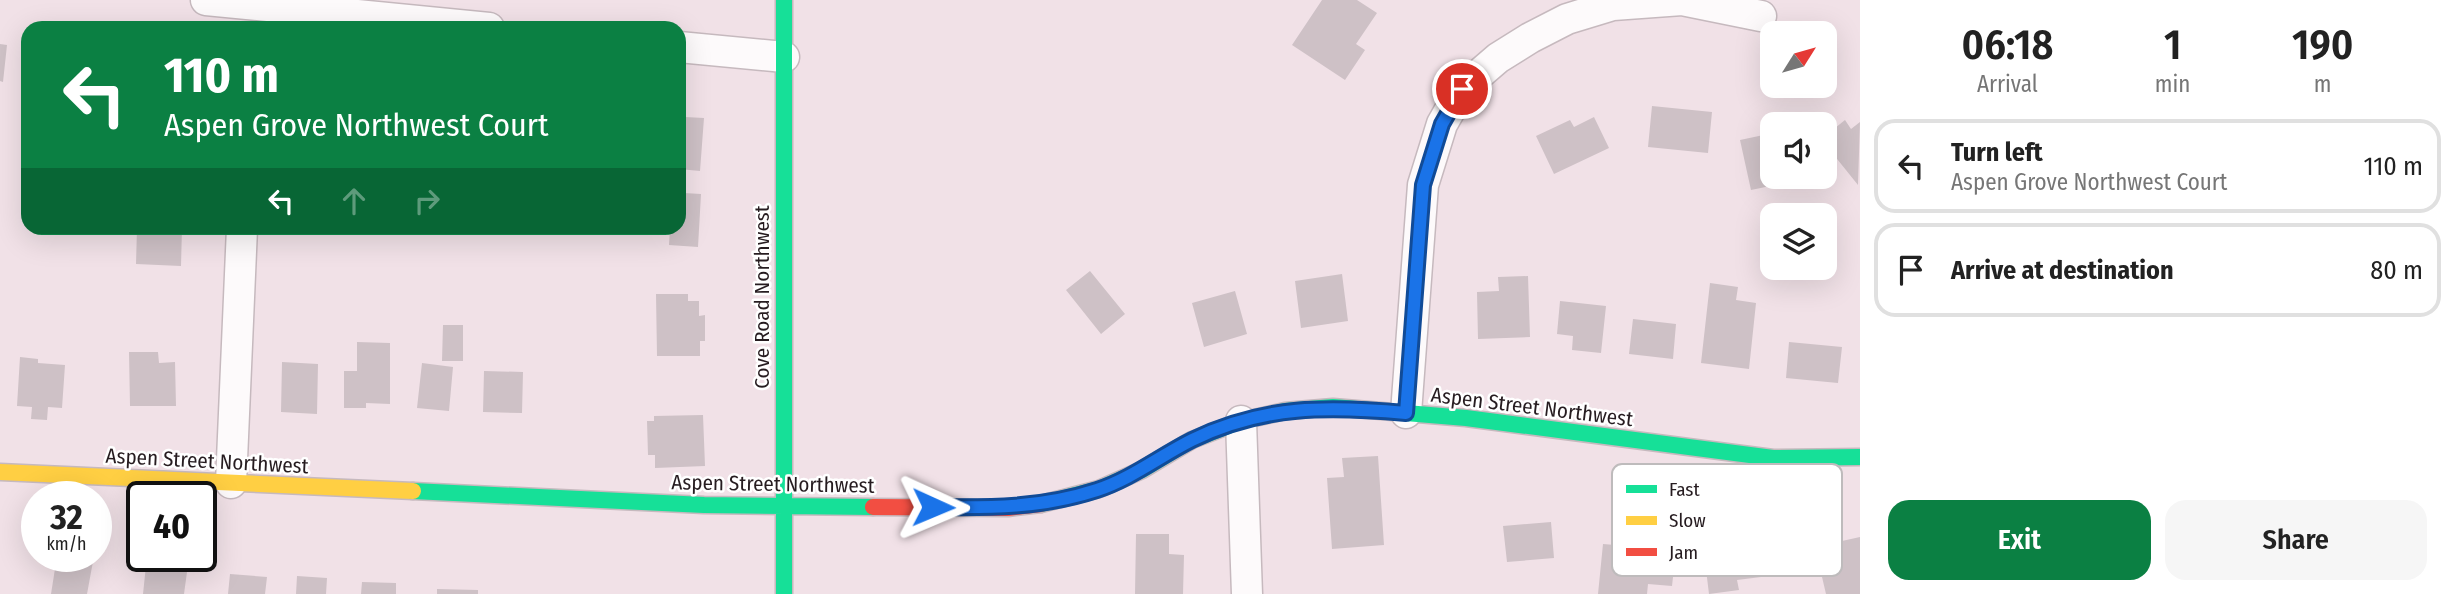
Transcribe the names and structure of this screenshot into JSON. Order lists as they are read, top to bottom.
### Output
{
  "streets": {
    "street": ["Cove Road Northwest", "Aspen Street Northwest"]
  },
  "crossings": [
    ["Cove Road Northwest", "Aspen Street Northwest"]
  ],
  "legend": ["Fast", "Slow", "Jam"],
  "north": "top right",
  "page": {
    "eta": [
      "06:18",
      "Arrival",
      "1",
      "min",
      "190",
      "m"
    ],
    "turn": ["110 m", "Aspen Grove Northwest Court"],
    "list": [
      {
        "name": "Turn left",
        "note": "Aspen Grove Northwest Court",
        "value": "110 m"
      },
      {
        "name": "Arrive at destination",
        "value": "80 m"
      }
    ],
    "speed": "32 km/h",
    "limit": "40",
    "buttons": ["Exit", "Share"]
  }
}
